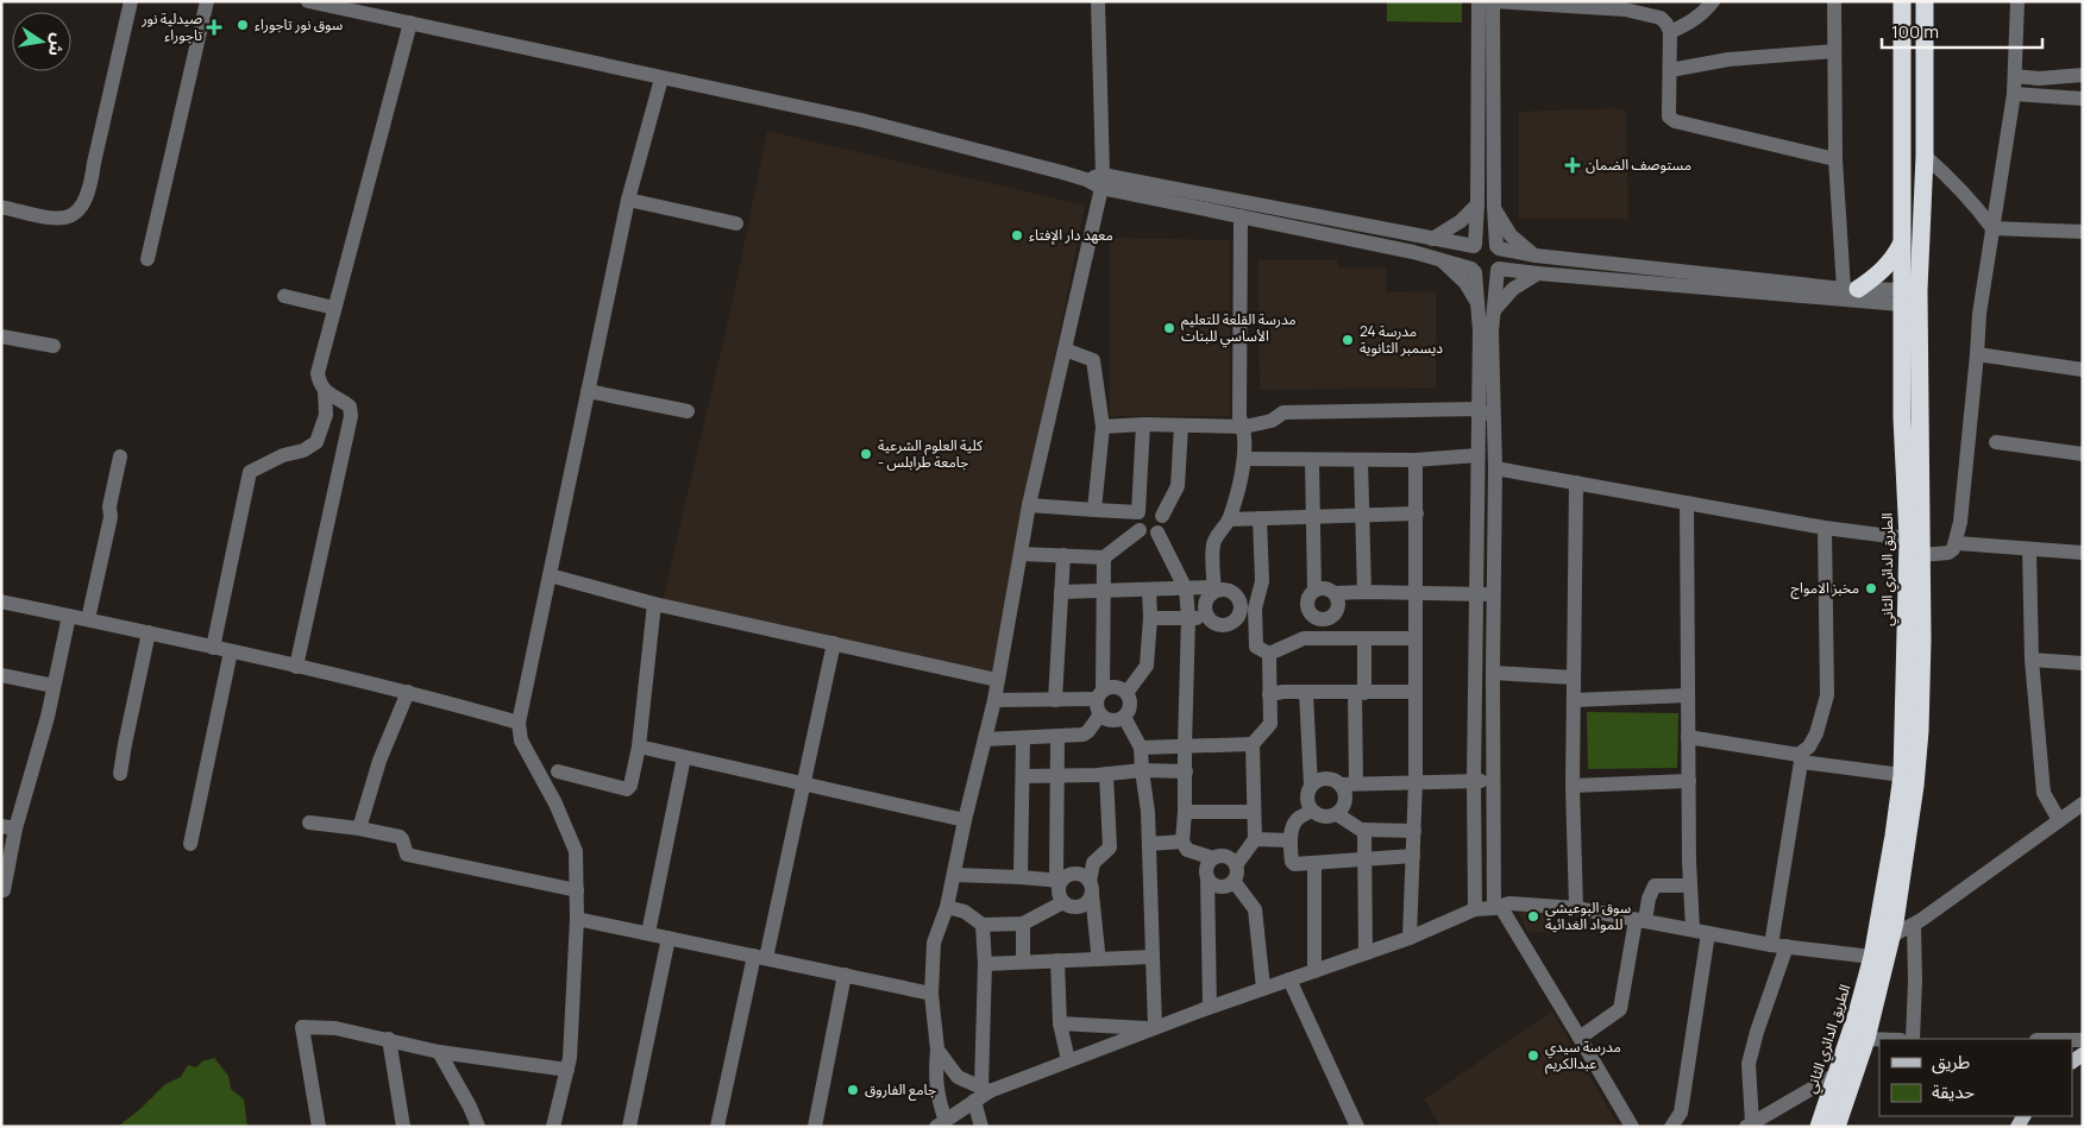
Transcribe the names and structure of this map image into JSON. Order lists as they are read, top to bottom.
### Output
{
  "streets": {
    "highway": ["الطريق الدائري الثاني"]
  },
  "places": {
    "other": [
      "سوق نور تاجوراء",
      "معهد دار الإفتاء",
      "مدرسة القلعة للتعليم الأساسي للبنات",
      "مدرسة 24 ديسمبر الثانوية",
      "كلية العلوم الشرعية - جامعة طرابلس",
      "مخبز الامواج",
      "سوق البوعيشي للمواد الغدائية",
      "مدرسة سيدي عبدالكريم",
      "جامع الفاروق"
    ],
    "health": ["صيدلية نور تاجوراء", "مستوصف الضمان"]
  },
  "legend": ["طريق", "حديقة"],
  "scale_bar": "100 m",
  "north": "right"
}
